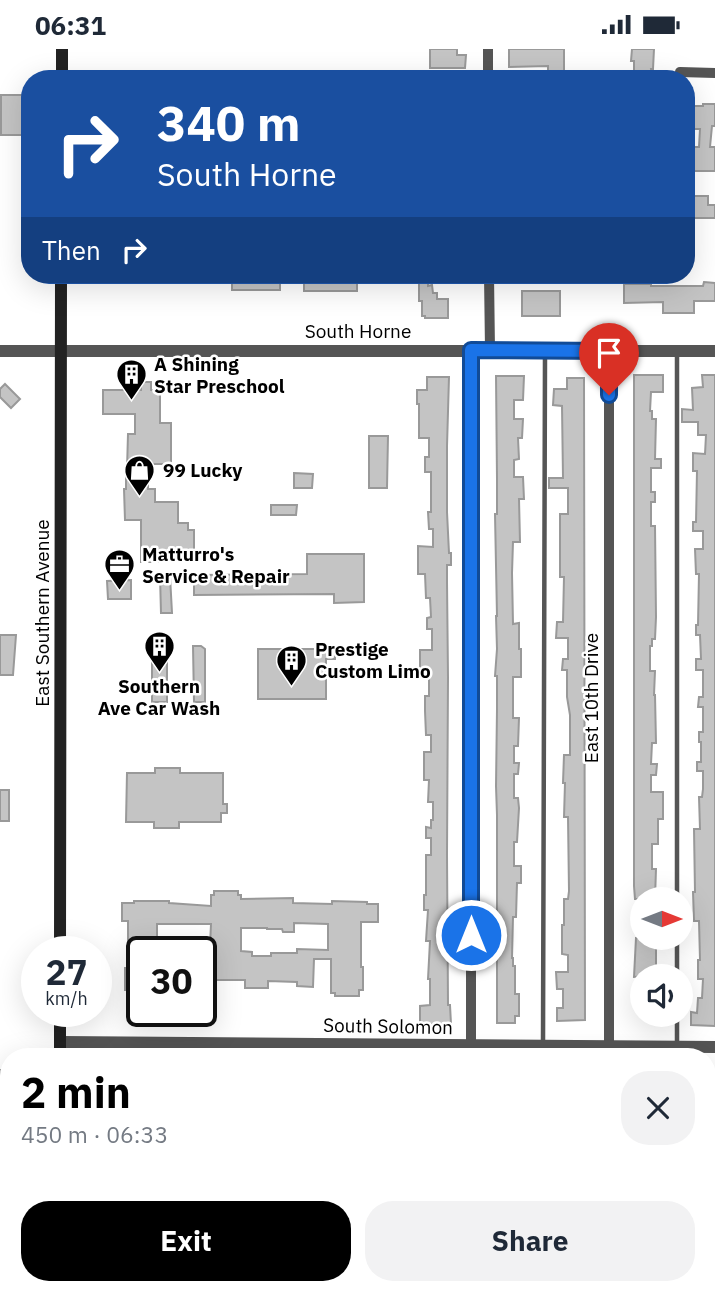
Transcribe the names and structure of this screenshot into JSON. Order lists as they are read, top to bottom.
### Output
{
  "streets": {
    "main road": ["East Southern Avenue"],
    "street": ["South Horne", "East 10th Drive", "South Solomon"]
  },
  "crossings": [
    ["South Horne", "East Southern Avenue"],
    ["South Horne", "East 10th Drive"],
    ["East 10th Drive", "South Solomon"]
  ],
  "places": {
    "building": ["A Shining Star Preschool", "Southern Ave Car Wash", "Prestige Custom Limo"],
    "shop": ["99 Lucky"],
    "office": ["Matturro's Service & Repair"]
  },
  "north": "right",
  "page": {
    "status": "06:31",
    "turn": ["340 m", "South Horne"],
    "then": "Then",
    "speed": "27 km/h",
    "limit": "30",
    "heading": ["2 min", "450 m · 06:33"],
    "buttons": ["Exit", "Share"]
  }
}
